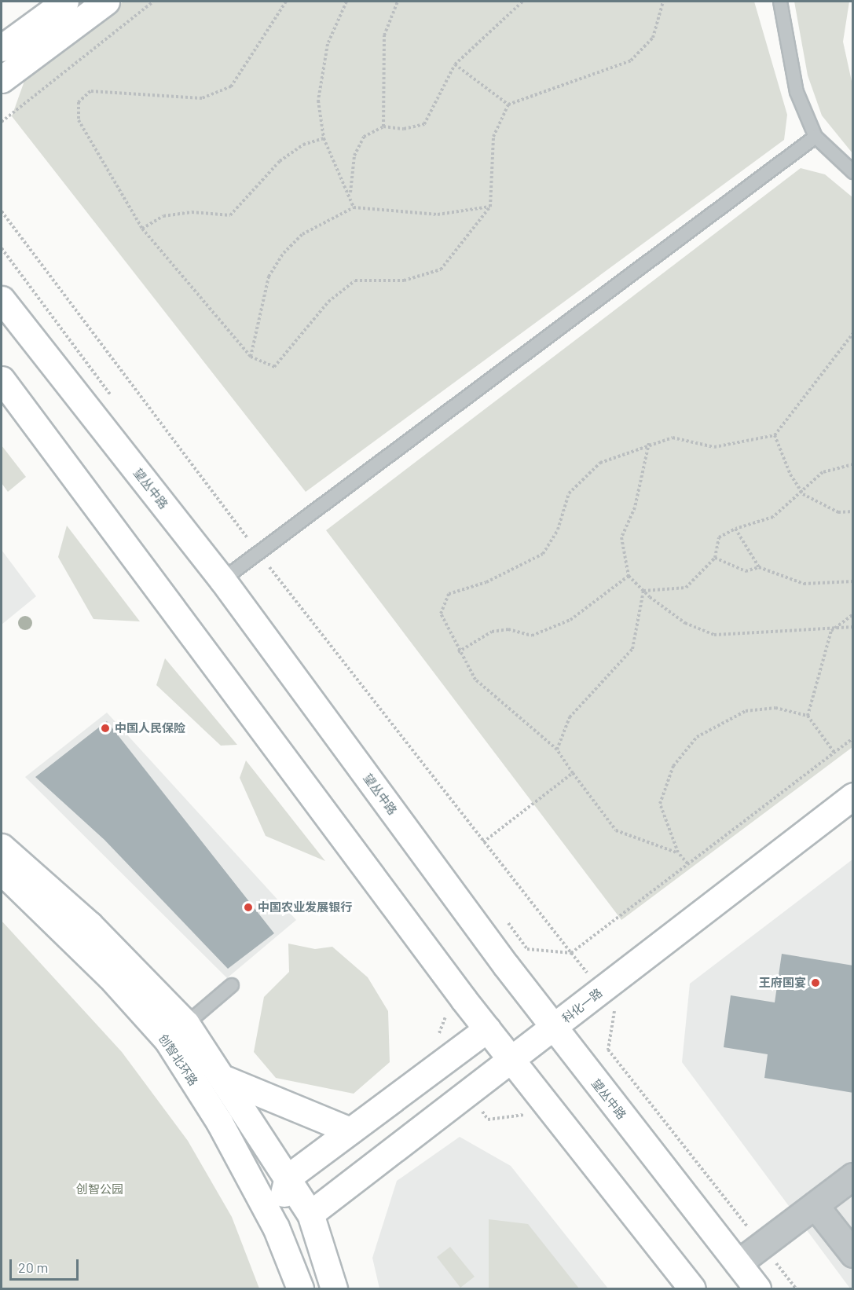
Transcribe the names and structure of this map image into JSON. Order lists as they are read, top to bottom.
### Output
{
  "streets": {
    "main road": ["望丛中路", "科化一路", "创智北环路"]
  },
  "crossings": [
    ["望丛中路", "科化一路"]
  ],
  "parks": ["创智公园"],
  "places": ["中国人民保险", "中国农业发展银行", "王府国宴"],
  "scale_bar": "20 m"
}
